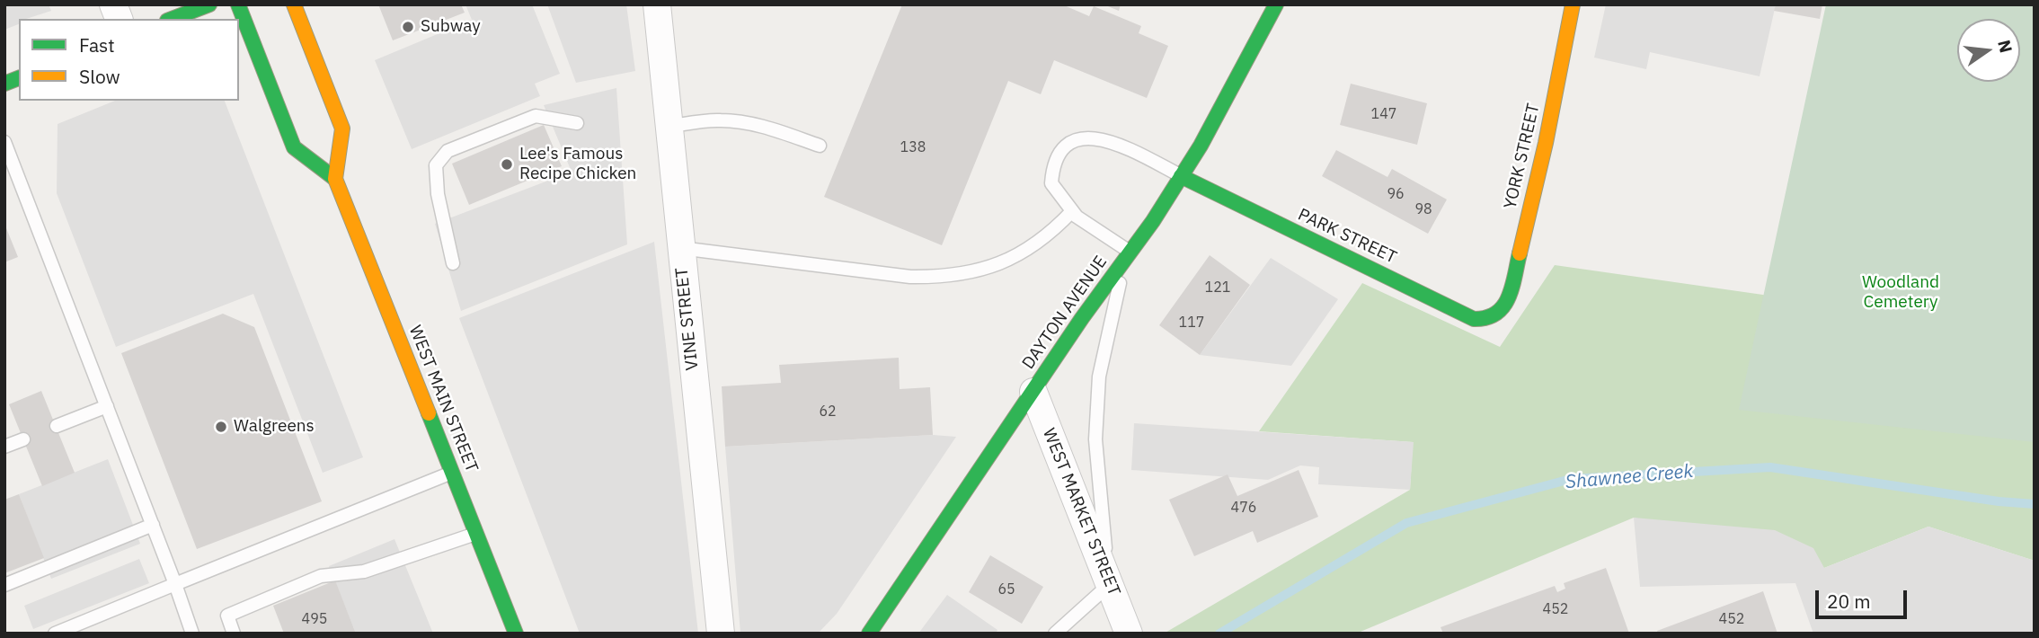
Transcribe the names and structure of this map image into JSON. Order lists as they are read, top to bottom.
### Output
{
  "streets": {
    "main road": [
      "YORK STREET",
      "PARK STREET",
      "DAYTON AVENUE",
      "WEST MAIN STREET"
    ],
    "street": ["VINE STREET", "WEST MARKET STREET"]
  },
  "crossings": [
    ["YORK STREET", "PARK STREET"],
    ["PARK STREET", "DAYTON AVENUE"],
    ["DAYTON AVENUE", "WEST MARKET STREET"]
  ],
  "water": ["Shawnee Creek"],
  "parks": ["Woodland Cemetery"],
  "places": ["Subway", "Lee's Famous Recipe Chicken", "Walgreens"],
  "house_numbers": [
    "147",
    "138",
    "96",
    "98",
    "121",
    "117",
    "62",
    "476",
    "65",
    "452",
    "495",
    "452"
  ],
  "legend": ["Fast", "Slow"],
  "scale_bar": "20 m",
  "north": "right"
}
